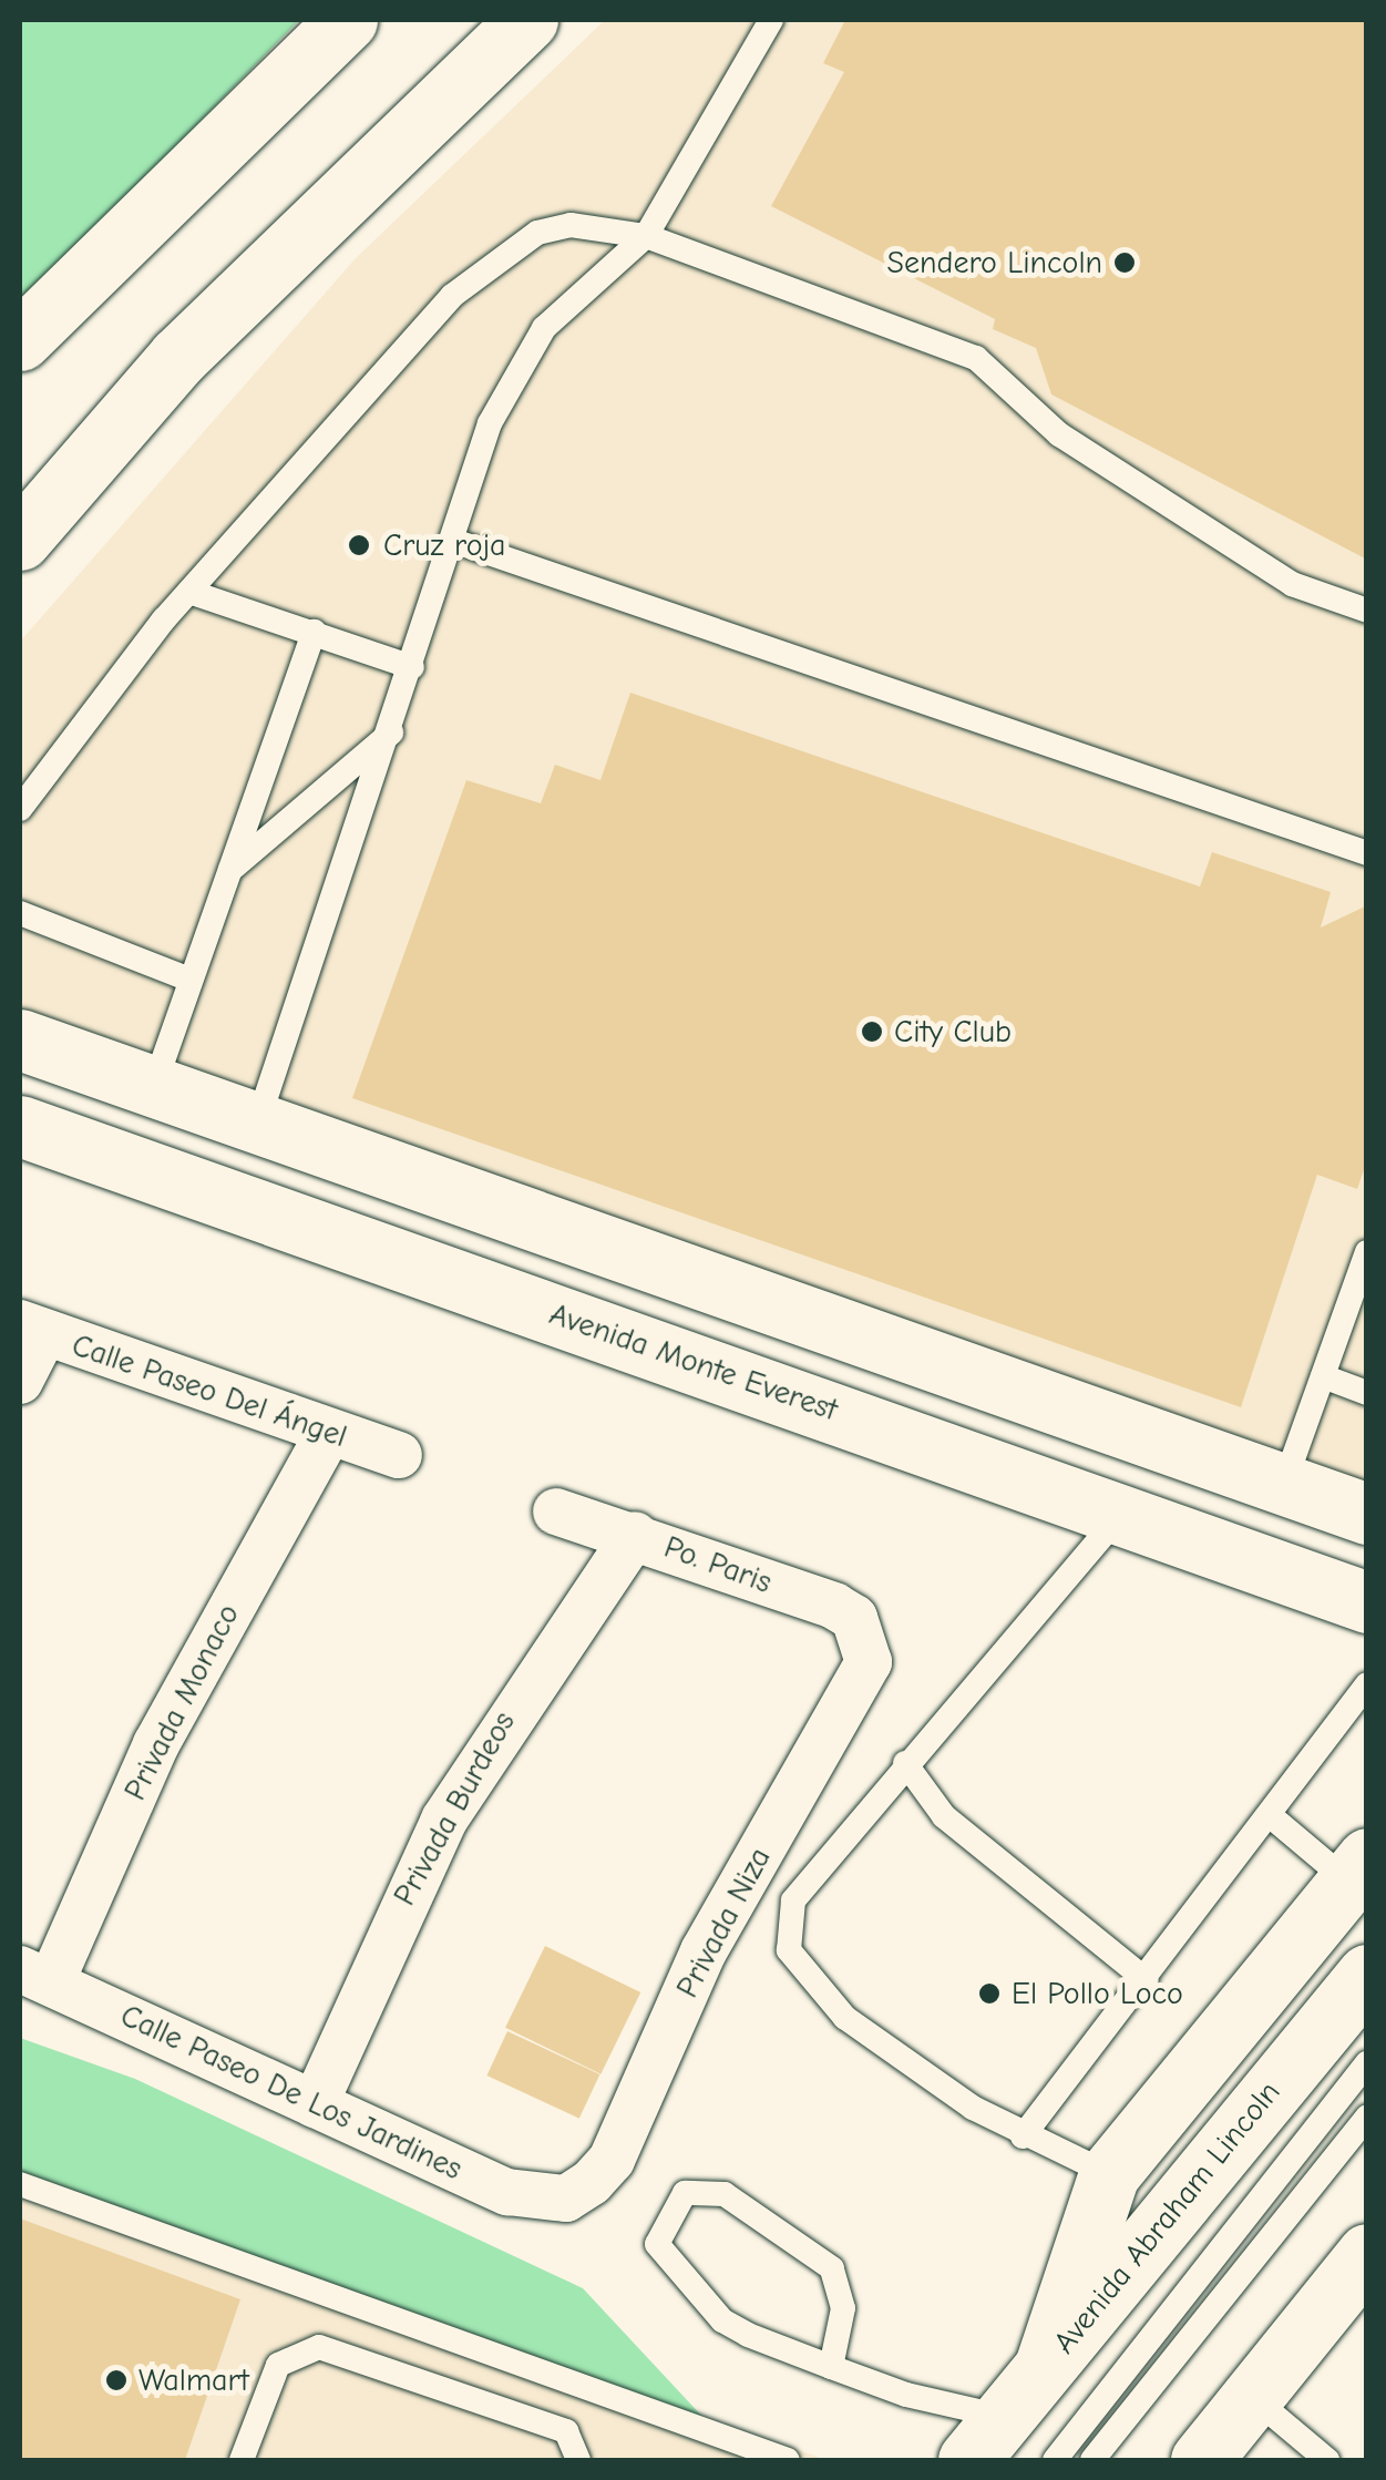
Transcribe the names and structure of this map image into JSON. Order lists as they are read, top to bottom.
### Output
{
  "streets": {
    "main road": ["Avenida Monte Everest", "Avenida Abraham Lincoln"],
    "street": [
      "Calle Paseo Del Ángel",
      "Po. Paris",
      "Privada Monaco",
      "Privada Burdeos",
      "Privada Niza",
      "Calle Paseo De Los Jardines"
    ]
  },
  "crossings": [
    ["Calle Paseo Del Ángel", "Privada Monaco"],
    ["Po. Paris", "Privada Burdeos"],
    ["Po. Paris", "Privada Niza"],
    ["Privada Monaco", "Calle Paseo De Los Jardines"],
    ["Privada Burdeos", "Calle Paseo De Los Jardines"],
    ["Privada Niza", "Calle Paseo De Los Jardines"]
  ],
  "places": [
    "Sendero Lincoln",
    "Cruz roja",
    "City Club",
    "El Pollo Loco",
    "Walmart"
  ]
}
